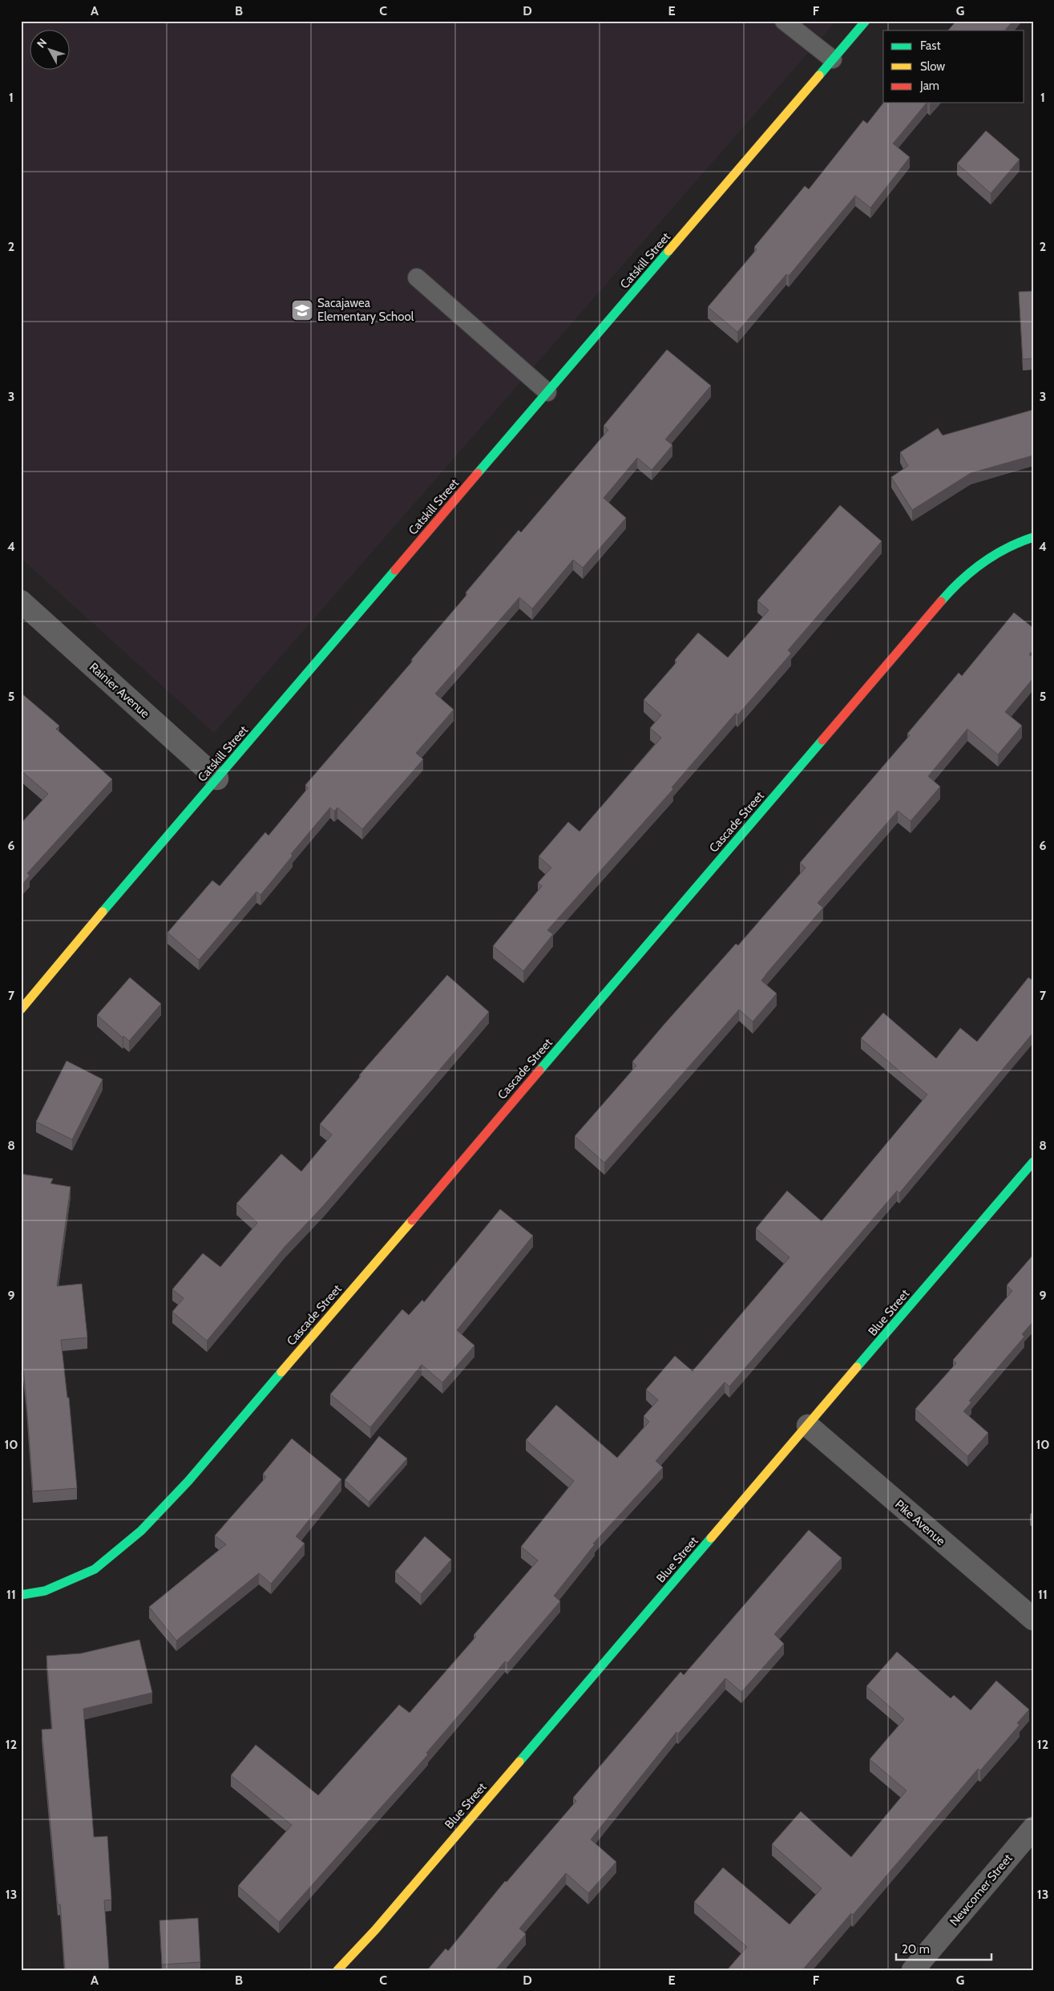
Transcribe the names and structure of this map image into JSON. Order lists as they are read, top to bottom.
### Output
{
  "streets": {
    "street": [
      "Catskill Street",
      "Rainier Avenue",
      "Cascade Street",
      "Blue Street",
      "Pike Avenue",
      "Newcomer Street"
    ]
  },
  "crossings": [
    ["Catskill Street", "Rainier Avenue"],
    ["Blue Street", "Pike Avenue"]
  ],
  "places": {
    "school or university": ["Sacajawea Elementary School"]
  },
  "legend": ["Fast", "Slow", "Jam"],
  "scale_bar": "20 m",
  "north": "top left",
  "grid": {
    "columns": [
      "A",
      "B",
      "C",
      "D",
      "E",
      "F",
      "G"
    ],
    "rows": [
      "1",
      "2",
      "3",
      "4",
      "5",
      "6",
      "7",
      "8",
      "9",
      "10",
      "11",
      "12",
      "13"
    ]
  }
}
